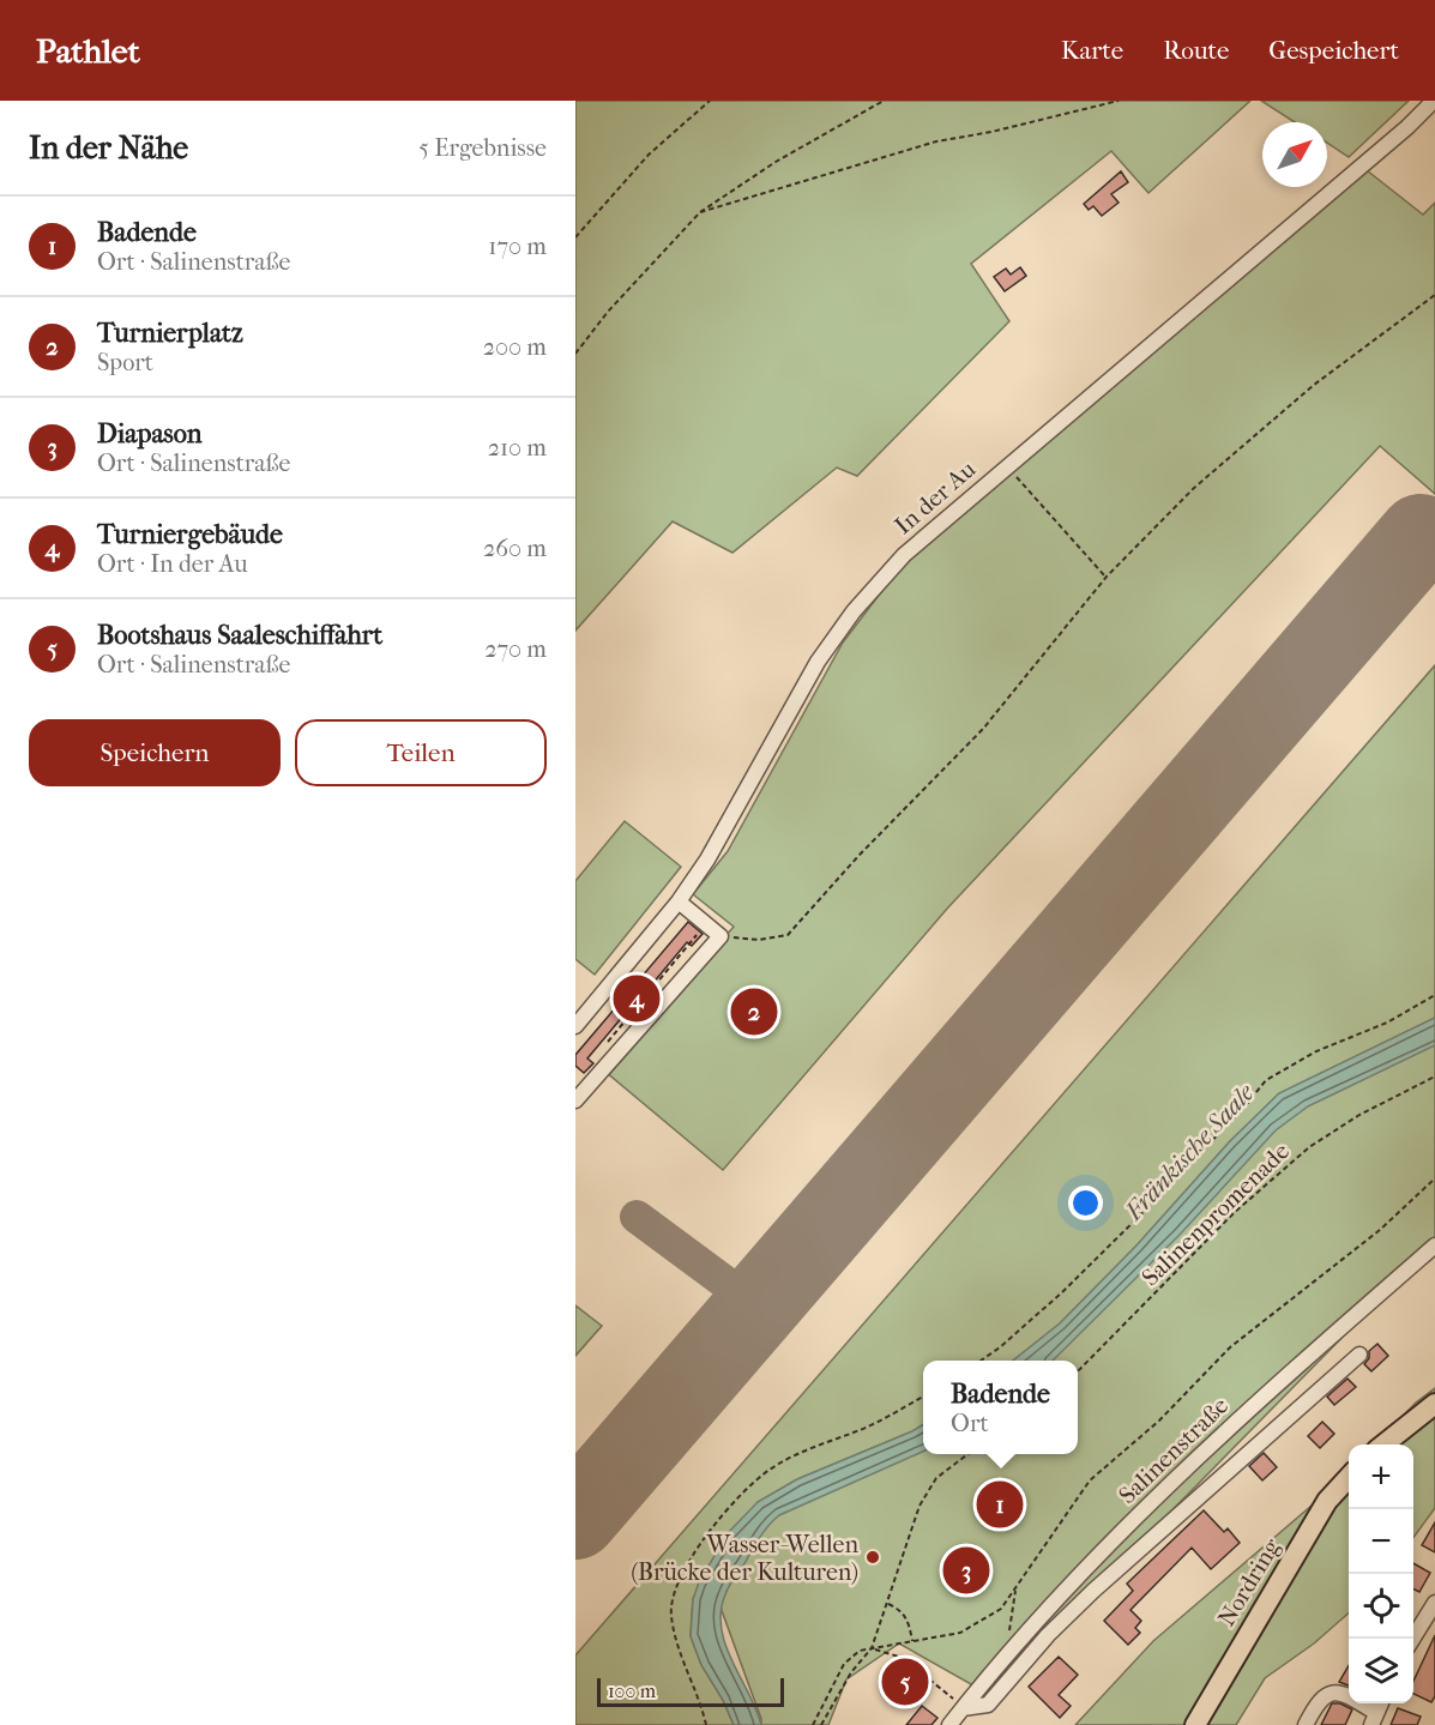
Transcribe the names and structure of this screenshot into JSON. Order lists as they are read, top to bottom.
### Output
{
  "streets": {
    "main road": ["Nordring"],
    "street": ["In der Au", "Salinenstraße"],
    "path": ["Salinenpromenade"]
  },
  "water": ["Fränkische Saale"],
  "places": ["Wasser-Wellen (Brücke der Kulturen)"],
  "scale_bar": "100 m",
  "north": "top right",
  "page": {
    "header": "Pathlet",
    "nav": ["Karte", "Route", "Gespeichert"],
    "heading": ["In der Nähe", "5 Ergebnisse"],
    "list": [
      {
        "mark": "1",
        "name": "Badende",
        "note": "Ort · Salinenstraße",
        "value": "170 m"
      },
      {
        "mark": "2",
        "name": "Turnierplatz",
        "note": "Sport",
        "value": "200 m"
      },
      {
        "mark": "3",
        "name": "Diapason",
        "note": "Ort · Salinenstraße",
        "value": "210 m"
      },
      {
        "mark": "4",
        "name": "Turniergebäude",
        "note": "Ort · In der Au",
        "value": "260 m"
      },
      {
        "mark": "5",
        "name": "Bootshaus Saaleschiffahrt",
        "note": "Ort · Salinenstraße",
        "value": "270 m"
      }
    ],
    "buttons": ["Speichern", "Teilen"],
    "pins": [
      "4",
      "2",
      "1",
      "3",
      "5"
    ],
    "popup": ["Badende", "Ort"],
    "map_buttons": ["+", "−"],
    "scale": "100 m"
  }
}
